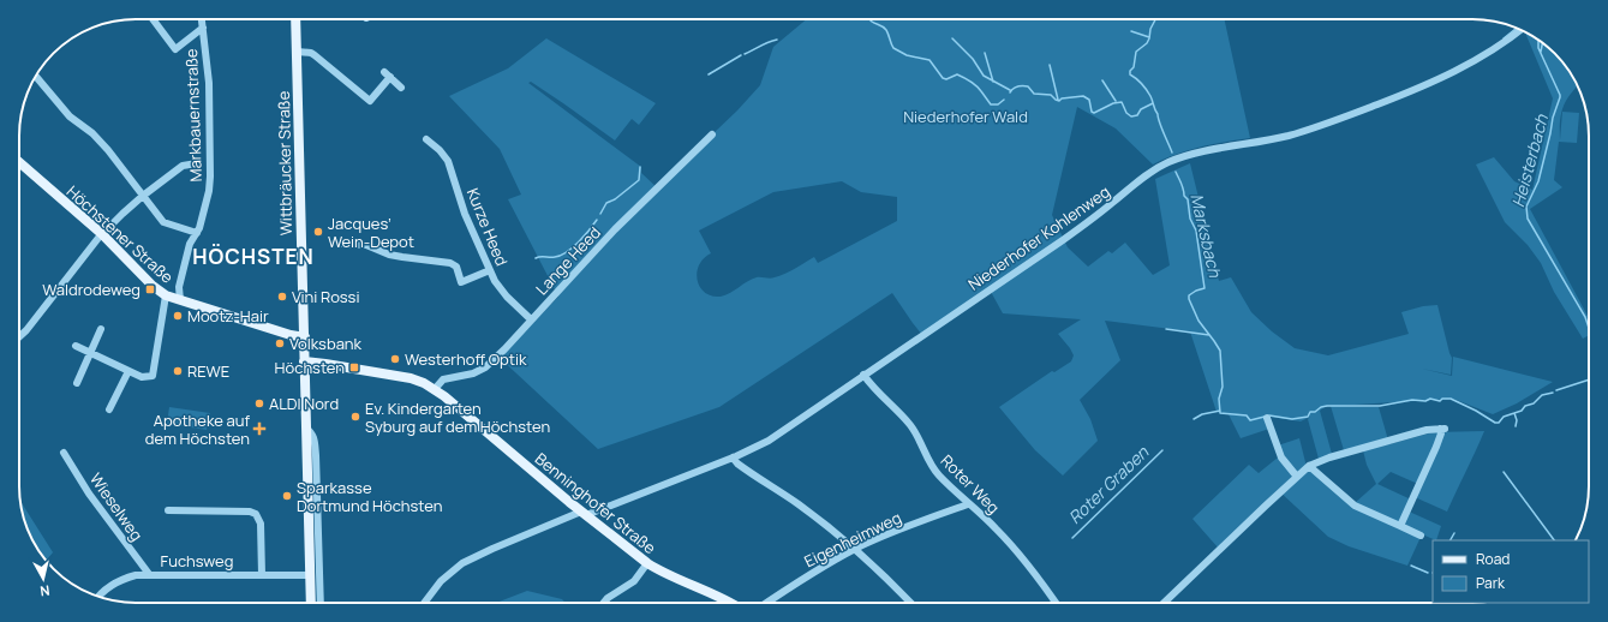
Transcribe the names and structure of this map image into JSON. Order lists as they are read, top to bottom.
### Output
{
  "streets": {
    "main road": ["Wittbräucker Straße", "Höchstener Straße", "Benninghofer Straße"],
    "street": [
      "Markbauernstraße",
      "Kurze Heed",
      "Niederhofer Kohlenweg",
      "Lange Heed",
      "Roter Weg",
      "Wieselweg",
      "Eigenheimweg",
      "Fuchsweg"
    ]
  },
  "crossings": [
    ["Markbauernstraße", "Höchstener Straße"],
    ["Wittbräucker Straße", "Höchstener Straße"],
    ["Wittbräucker Straße", "Benninghofer Straße"],
    ["Wittbräucker Straße", "Fuchsweg"],
    ["Kurze Heed", "Lange Heed"],
    ["Niederhofer Kohlenweg", "Roter Weg"],
    ["Niederhofer Kohlenweg", "Benninghofer Straße"],
    ["Lange Heed", "Benninghofer Straße"],
    ["Roter Weg", "Eigenheimweg"],
    ["Wieselweg", "Fuchsweg"]
  ],
  "districts": ["HÖCHSTEN"],
  "water": ["Heisterbach", "Marksbach", "Roter Graben"],
  "parks": ["Niederhofer Wald"],
  "places": {
    "other": [
      "Jacques’ Wein-Depot",
      "Vini Rossi",
      "Mootz-Hair",
      "Volksbank",
      "Westerhoff Optik",
      "REWE",
      "ALDI Nord",
      "Ev. Kindergarten Syburg auf dem Höchsten",
      "Sparkasse Dortmund Höchsten"
    ],
    "transit": ["Waldrodeweg", "Höchsten"],
    "health": ["Apotheke auf dem Höchsten"]
  },
  "legend": ["Road", "Park"],
  "north": "bottom"
}
